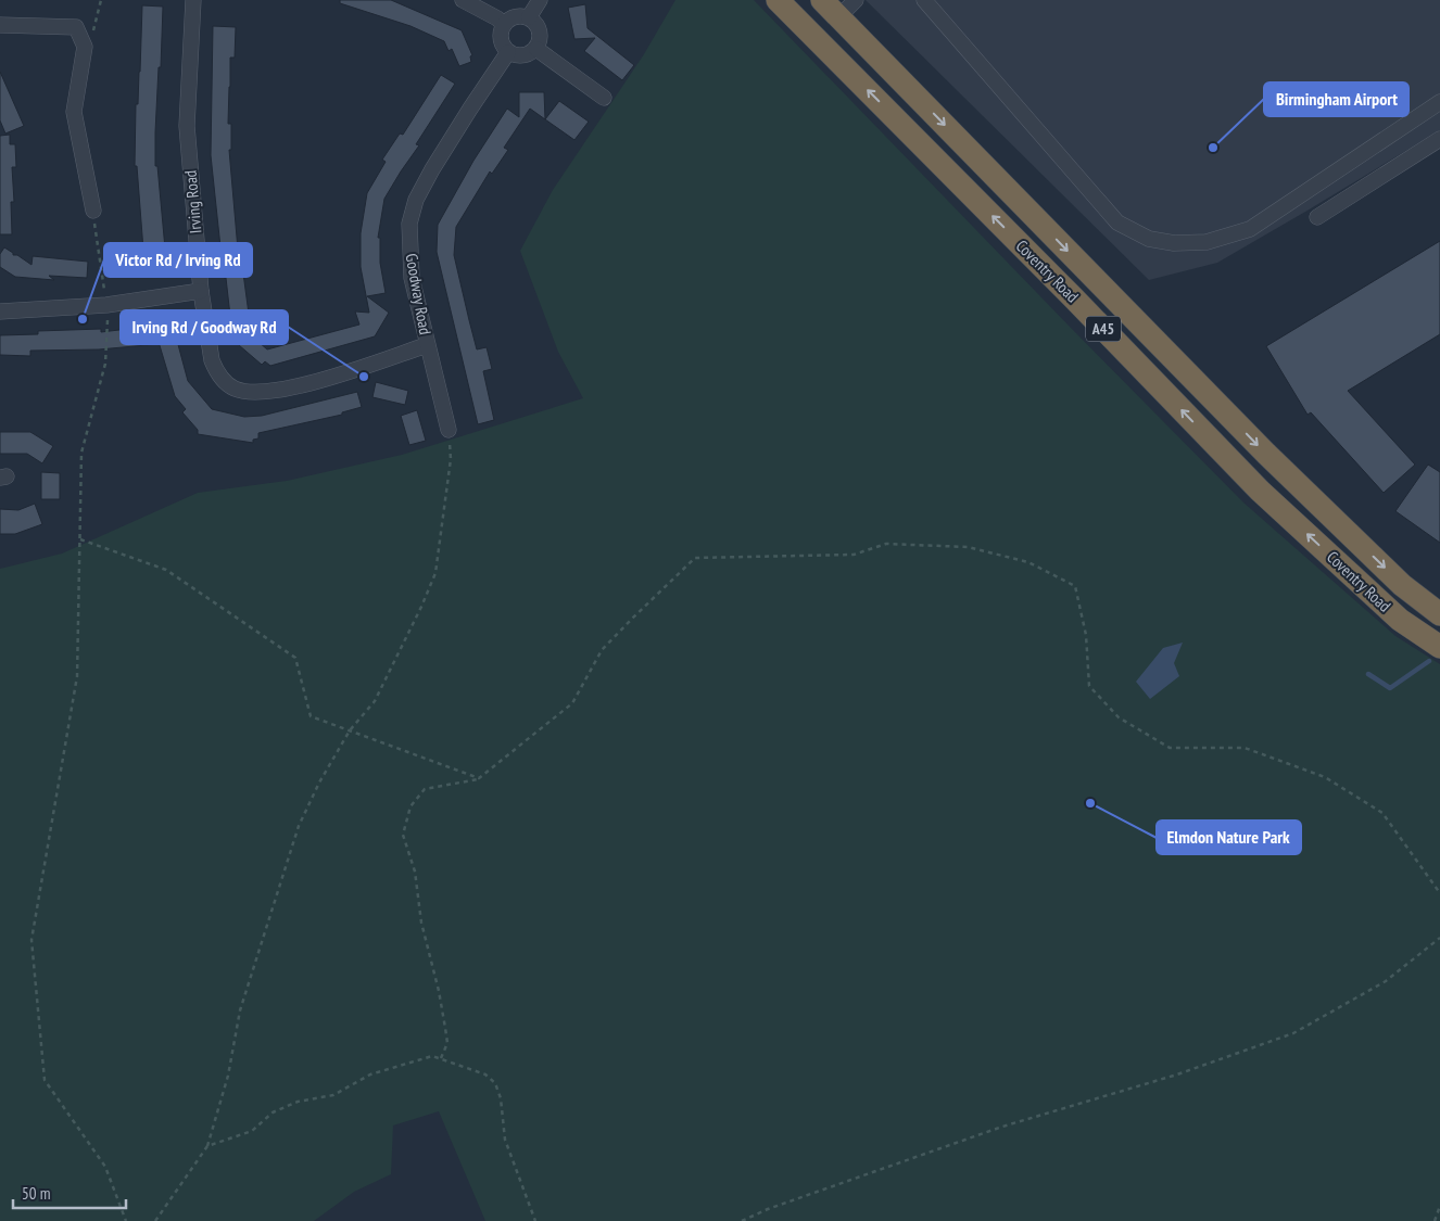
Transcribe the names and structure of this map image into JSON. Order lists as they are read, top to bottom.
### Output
{
  "streets": {
    "highway": ["Coventry Road", "A45"],
    "street": ["Irving Road", "Goodway Road"]
  },
  "crossings": [
    ["Irving Road", "Goodway Road"]
  ],
  "places": [
    "Birmingham Airport",
    "Victor Rd / Irving Rd",
    "Irving Rd / Goodway Rd",
    "Elmdon Nature Park"
  ],
  "scale_bar": "50 m"
}
